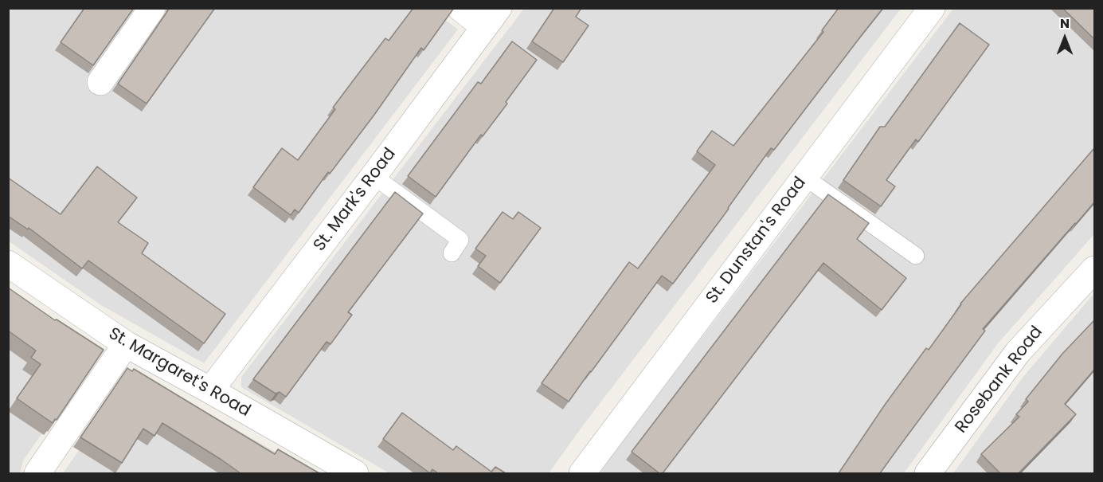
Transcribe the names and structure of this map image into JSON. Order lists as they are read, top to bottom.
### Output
{
  "streets": {
    "street": [
      "St. Mark's Road",
      "St. Dunstan's Road",
      "St. Margaret's Road",
      "Rosebank Road"
    ]
  },
  "crossings": [
    ["St. Mark's Road", "St. Margaret's Road"]
  ],
  "north": "top"
}
